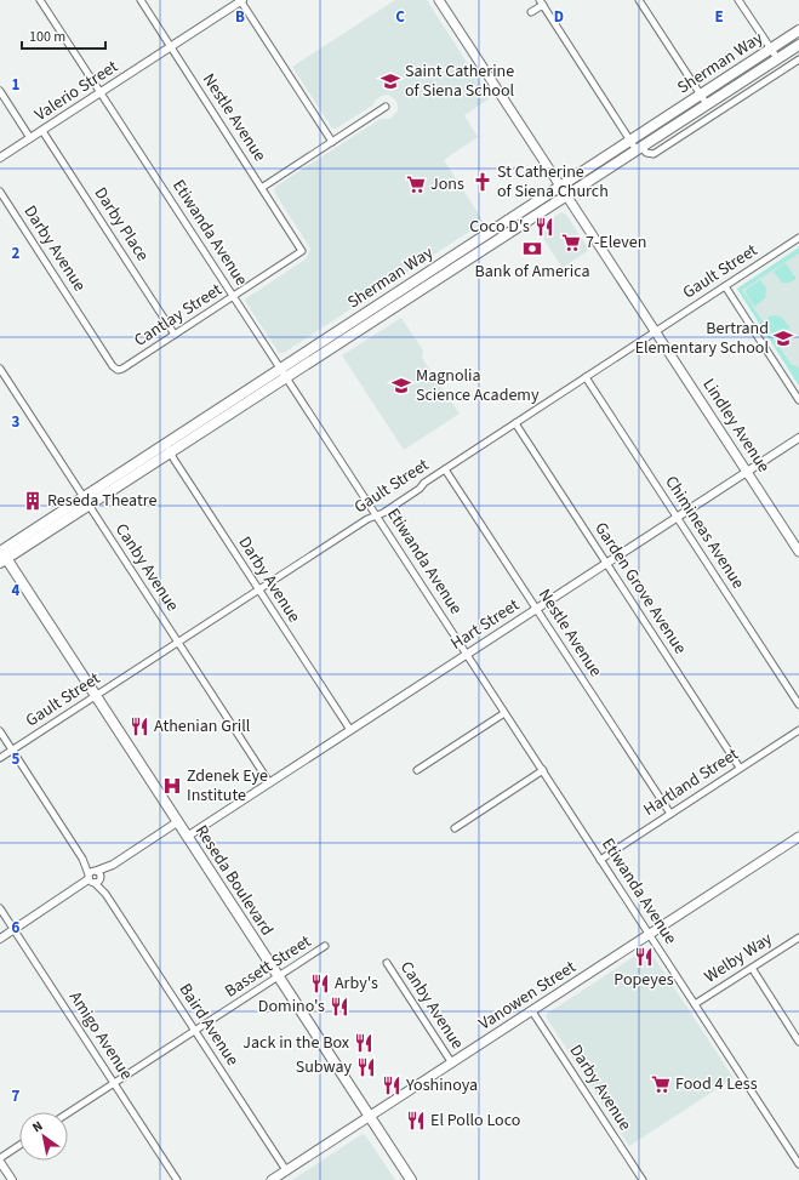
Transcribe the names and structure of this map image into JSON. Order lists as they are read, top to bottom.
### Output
{
  "streets": {
    "main road": [
      "Sherman Way",
      "Lindley Avenue",
      "Reseda Boulevard",
      "Vanowen Street"
    ],
    "street": [
      "Valerio Street",
      "Nestle Avenue",
      "Darby Place",
      "Etiwanda Avenue",
      "Darby Avenue",
      "Gault Street",
      "Cantlay Street",
      "Chimineas Avenue",
      "Canby Avenue",
      "Garden Grove Avenue",
      "Hart Street",
      "Hartland Street",
      "Welby Way",
      "Bassett Street",
      "Baird Avenue",
      "Amigo Avenue"
    ]
  },
  "crossings": [
    ["Sherman Way", "Etiwanda Avenue"],
    ["Sherman Way", "Darby Avenue"],
    ["Sherman Way", "Lindley Avenue"],
    ["Sherman Way", "Canby Avenue"],
    ["Sherman Way", "Reseda Boulevard"],
    ["Valerio Street", "Nestle Avenue"],
    ["Valerio Street", "Darby Place"],
    ["Valerio Street", "Etiwanda Avenue"],
    ["Nestle Avenue", "Gault Street"],
    ["Nestle Avenue", "Cantlay Street"],
    ["Nestle Avenue", "Hart Street"],
    ["Nestle Avenue", "Hartland Street"],
    ["Darby Place", "Cantlay Street"],
    ["Etiwanda Avenue", "Gault Street"],
    ["Etiwanda Avenue", "Cantlay Street"],
    ["Etiwanda Avenue", "Hart Street"],
    ["Etiwanda Avenue", "Hartland Street"],
    ["Etiwanda Avenue", "Welby Way"],
    ["Etiwanda Avenue", "Vanowen Street"],
    ["Darby Avenue", "Gault Street"],
    ["Darby Avenue", "Cantlay Street"],
    ["Darby Avenue", "Hart Street"],
    ["Darby Avenue", "Vanowen Street"],
    ["Gault Street", "Lindley Avenue"],
    ["Gault Street", "Chimineas Avenue"],
    ["Gault Street", "Canby Avenue"],
    ["Gault Street", "Garden Grove Avenue"],
    ["Gault Street", "Reseda Boulevard"],
    ["Gault Street", "Baird Avenue"],
    ["Lindley Avenue", "Hart Street"],
    ["Chimineas Avenue", "Hart Street"],
    ["Canby Avenue", "Hart Street"],
    ["Canby Avenue", "Vanowen Street"],
    ["Garden Grove Avenue", "Hart Street"],
    ["Garden Grove Avenue", "Hartland Street"],
    ["Hart Street", "Reseda Boulevard"],
    ["Reseda Boulevard", "Bassett Street"],
    ["Reseda Boulevard", "Vanowen Street"],
    ["Bassett Street", "Baird Avenue"],
    ["Bassett Street", "Amigo Avenue"],
    ["Vanowen Street", "Baird Avenue"]
  ],
  "places": {
    "school or university": ["Saint Catherine of Siena School", "Bertrand Elementary School", "Magnolia Science Academy"],
    "church": ["St Catherine of Siena Church"],
    "supermarket": ["Jons", "7-Eleven", "Food 4 Less"],
    "restaurant": [
      "Coco D's",
      "Athenian Grill",
      "Popeyes",
      "Arby's",
      "Domino's",
      "Jack in the Box",
      "Subway",
      "Yoshinoya",
      "El Pollo Loco"
    ],
    "bank": ["Bank of America"],
    "building": ["Reseda Theatre"],
    "hospital": ["Zdenek Eye Institute"]
  },
  "scale_bar": "100 m",
  "north": "top left",
  "grid": {
    "columns": [
      "B",
      "C",
      "D",
      "E"
    ],
    "rows": [
      "1",
      "2",
      "3",
      "4",
      "5",
      "6",
      "7"
    ]
  }
}
